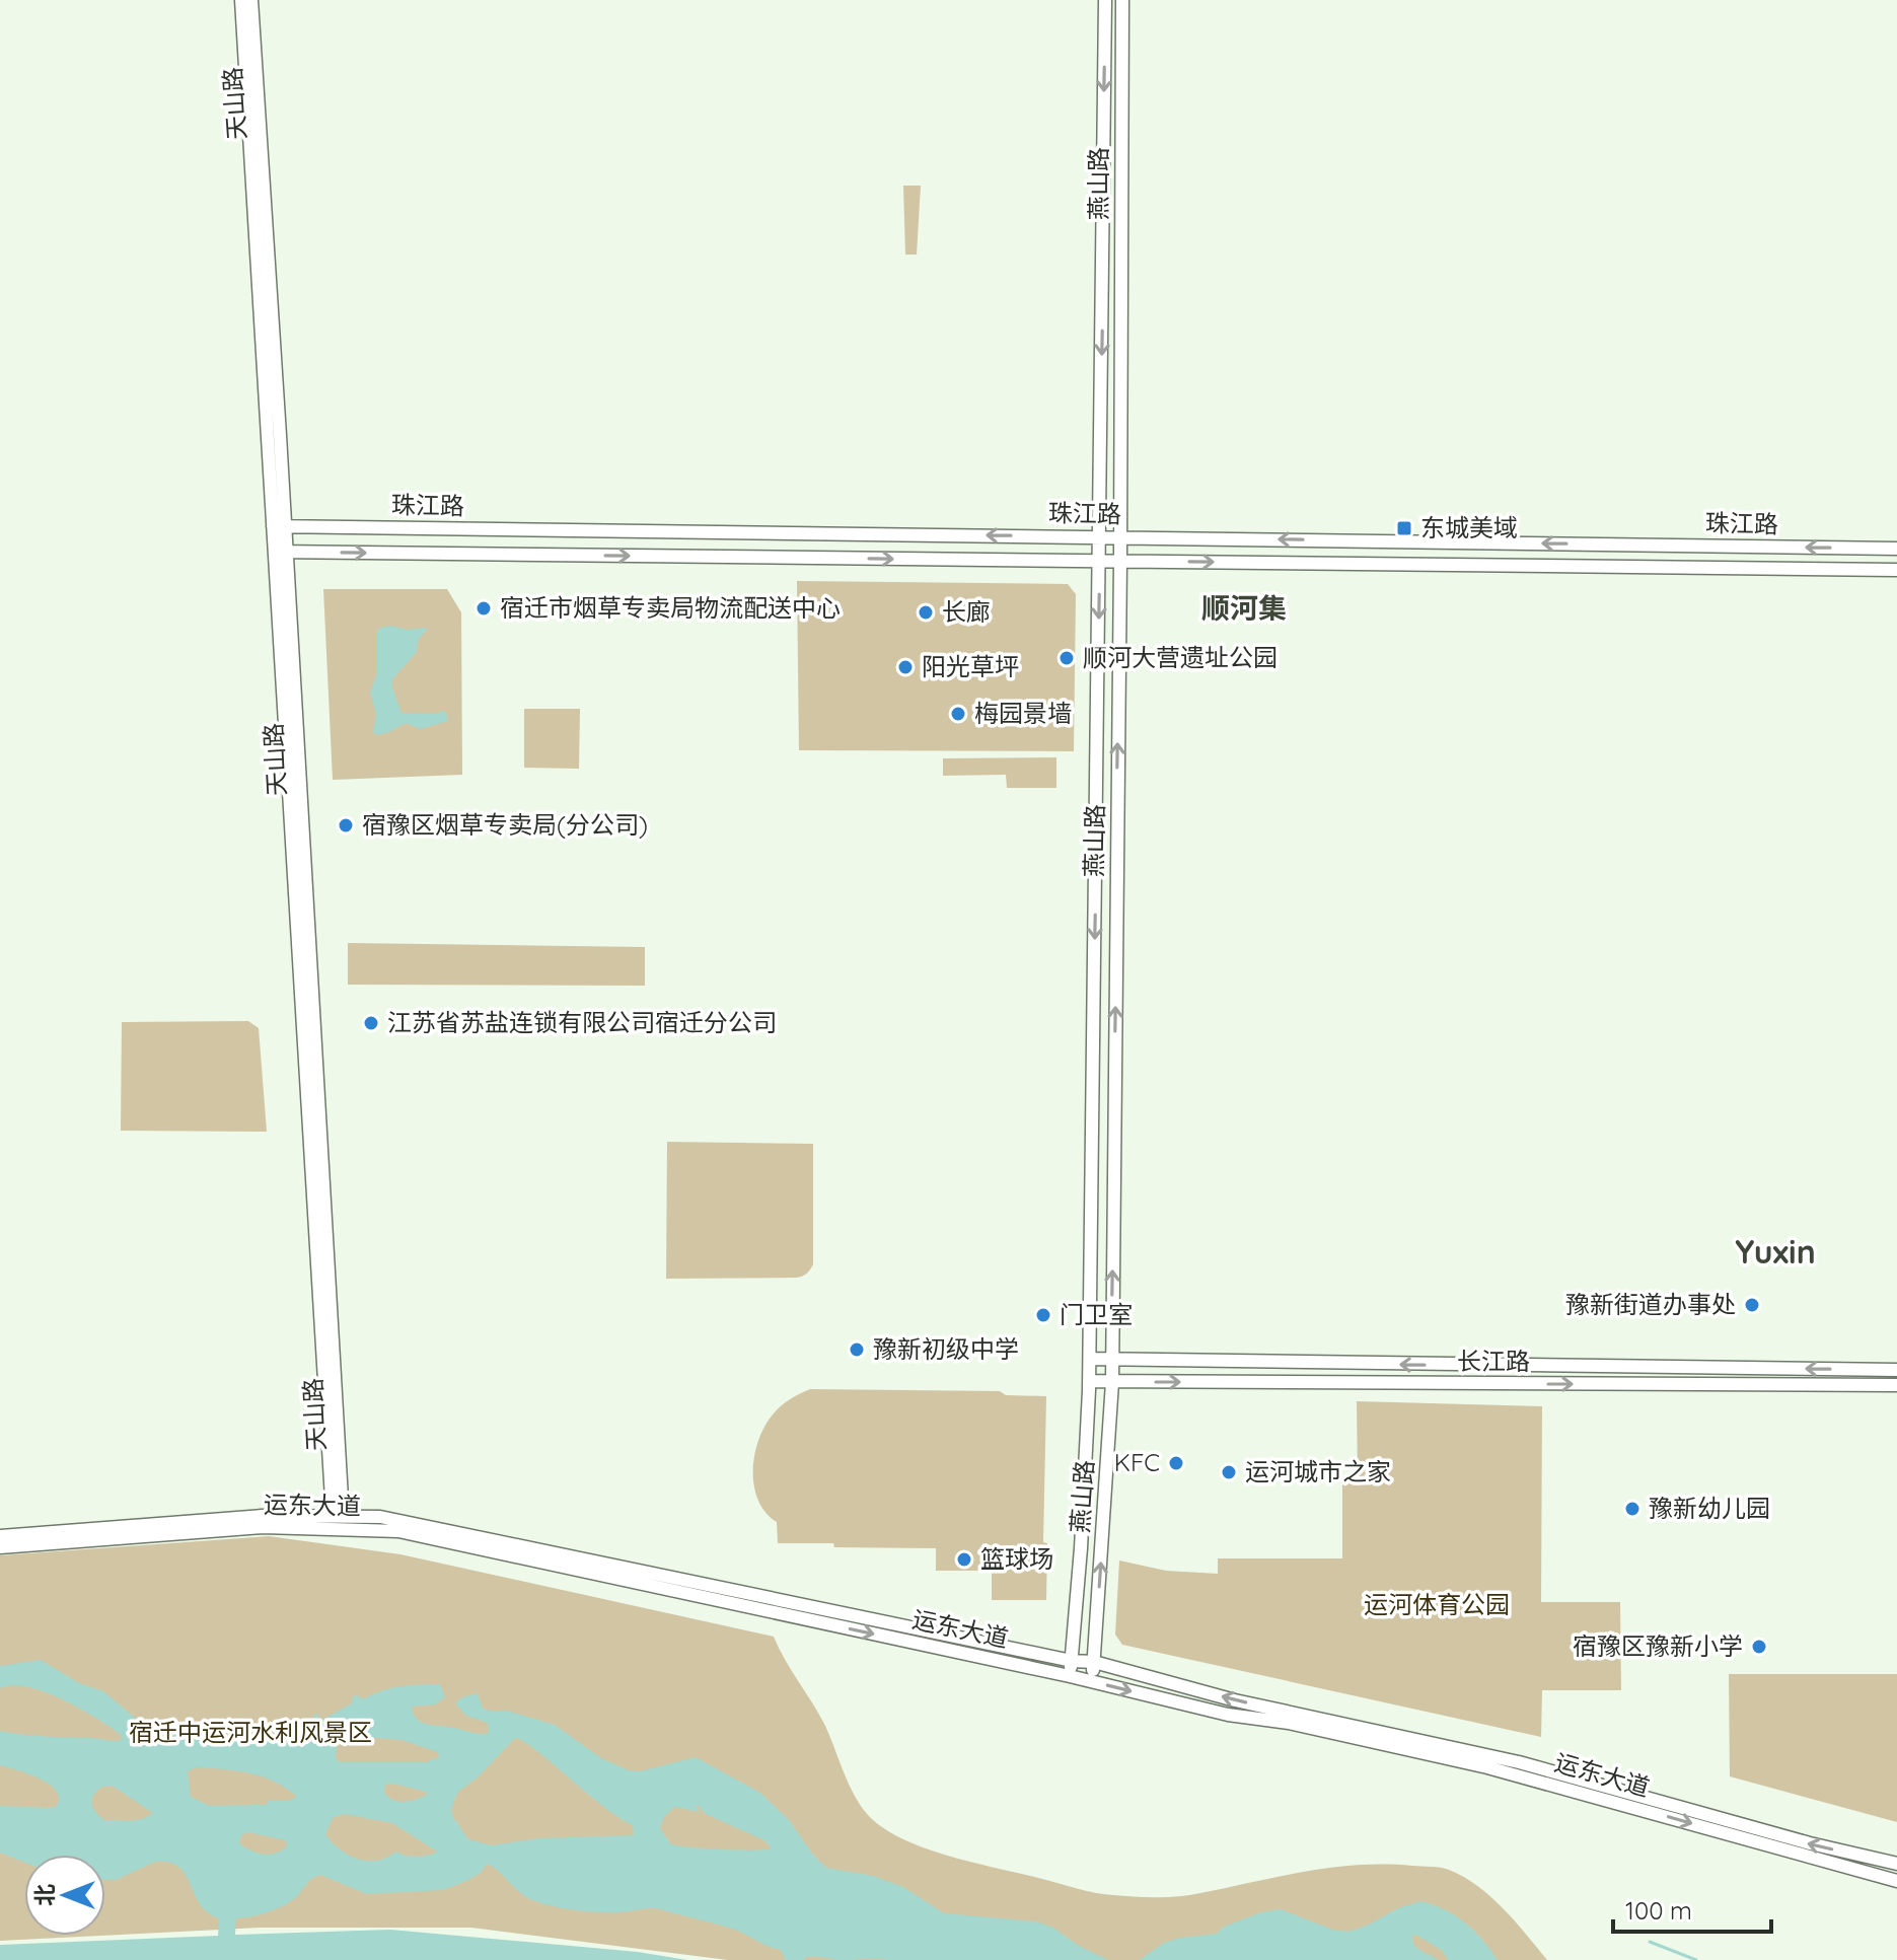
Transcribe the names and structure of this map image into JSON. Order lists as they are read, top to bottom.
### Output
{
  "streets": {
    "street": [
      "天山路",
      "燕山路",
      "珠江路",
      "长江路",
      "运东大道"
    ]
  },
  "crossings": [
    ["天山路", "珠江路"],
    ["天山路", "运东大道"],
    ["燕山路", "珠江路"],
    ["燕山路", "长江路"],
    ["燕山路", "运东大道"]
  ],
  "districts": ["顺河集", "Yuxin"],
  "parks": ["运河体育公园", "宿迁中运河水利风景区"],
  "places": {
    "transit": ["东城美域"],
    "other": [
      "宿迁市烟草专卖局物流配送中心",
      "长廊",
      "顺河大营遗址公园",
      "阳光草坪",
      "梅园景墙",
      "宿豫区烟草专卖局(分公司)",
      "江苏省苏盐连锁有限公司宿迁分公司",
      "豫新街道办事处",
      "门卫室",
      "豫新初级中学",
      "KFC",
      "运河城市之家",
      "豫新幼儿园",
      "篮球场",
      "宿豫区豫新小学"
    ]
  },
  "scale_bar": "100 m",
  "north": "left"
}
